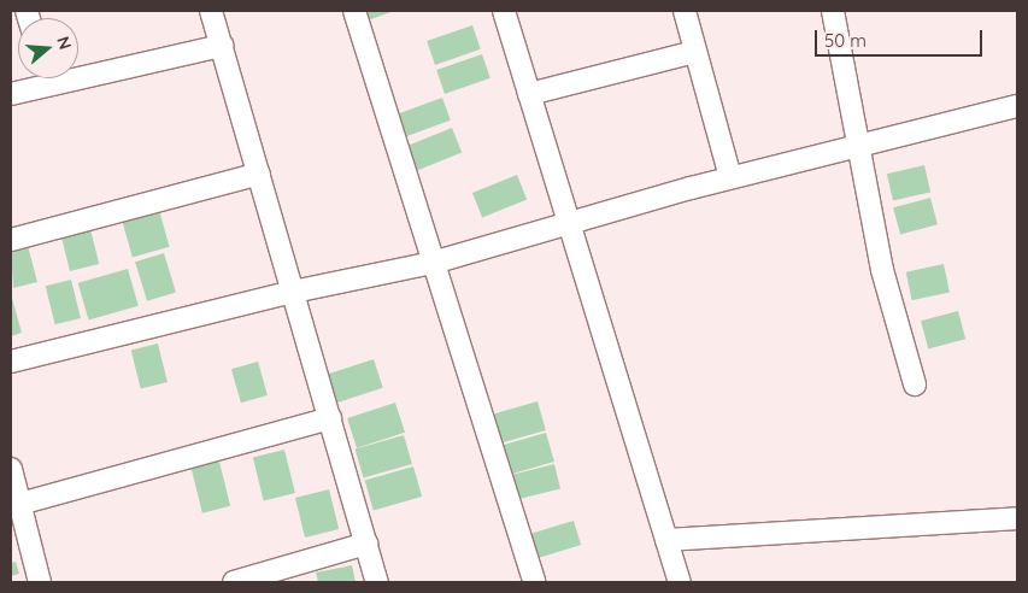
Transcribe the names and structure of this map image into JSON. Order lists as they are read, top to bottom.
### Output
{
  "scale_bar": "50 m",
  "north": "right"
}
